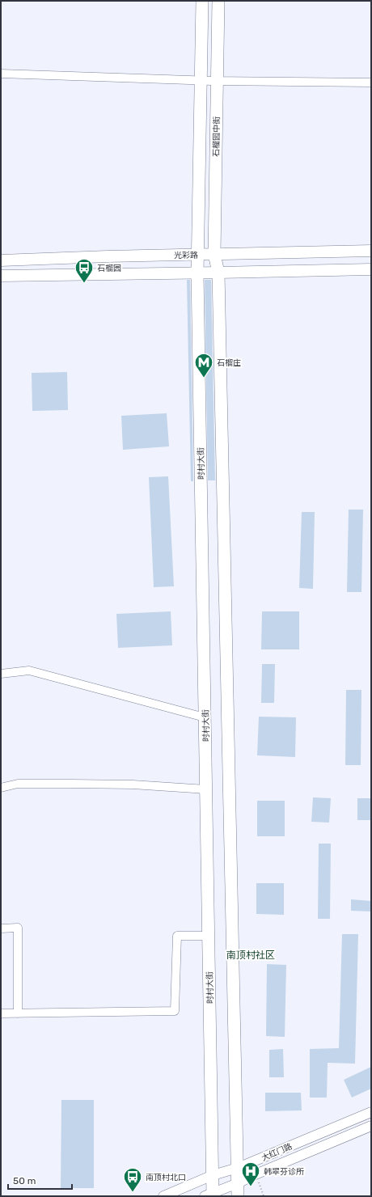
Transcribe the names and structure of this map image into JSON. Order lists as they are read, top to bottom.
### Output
{
  "streets": {
    "main road": ["石榴园中街", "光彩路", "时村大街"],
    "street": ["大红门路"]
  },
  "crossings": [
    ["石榴园中街", "光彩路"],
    ["石榴园中街", "时村大街"],
    ["光彩路", "时村大街"],
    ["时村大街", "大红门路"]
  ],
  "districts": ["南顶村社区"],
  "places": {
    "bus stop": ["石榴园", "南顶村北口"],
    "metro station": ["石榴庄"],
    "hospital": ["韩翠芬诊所"]
  },
  "scale_bar": "50 m"
}
